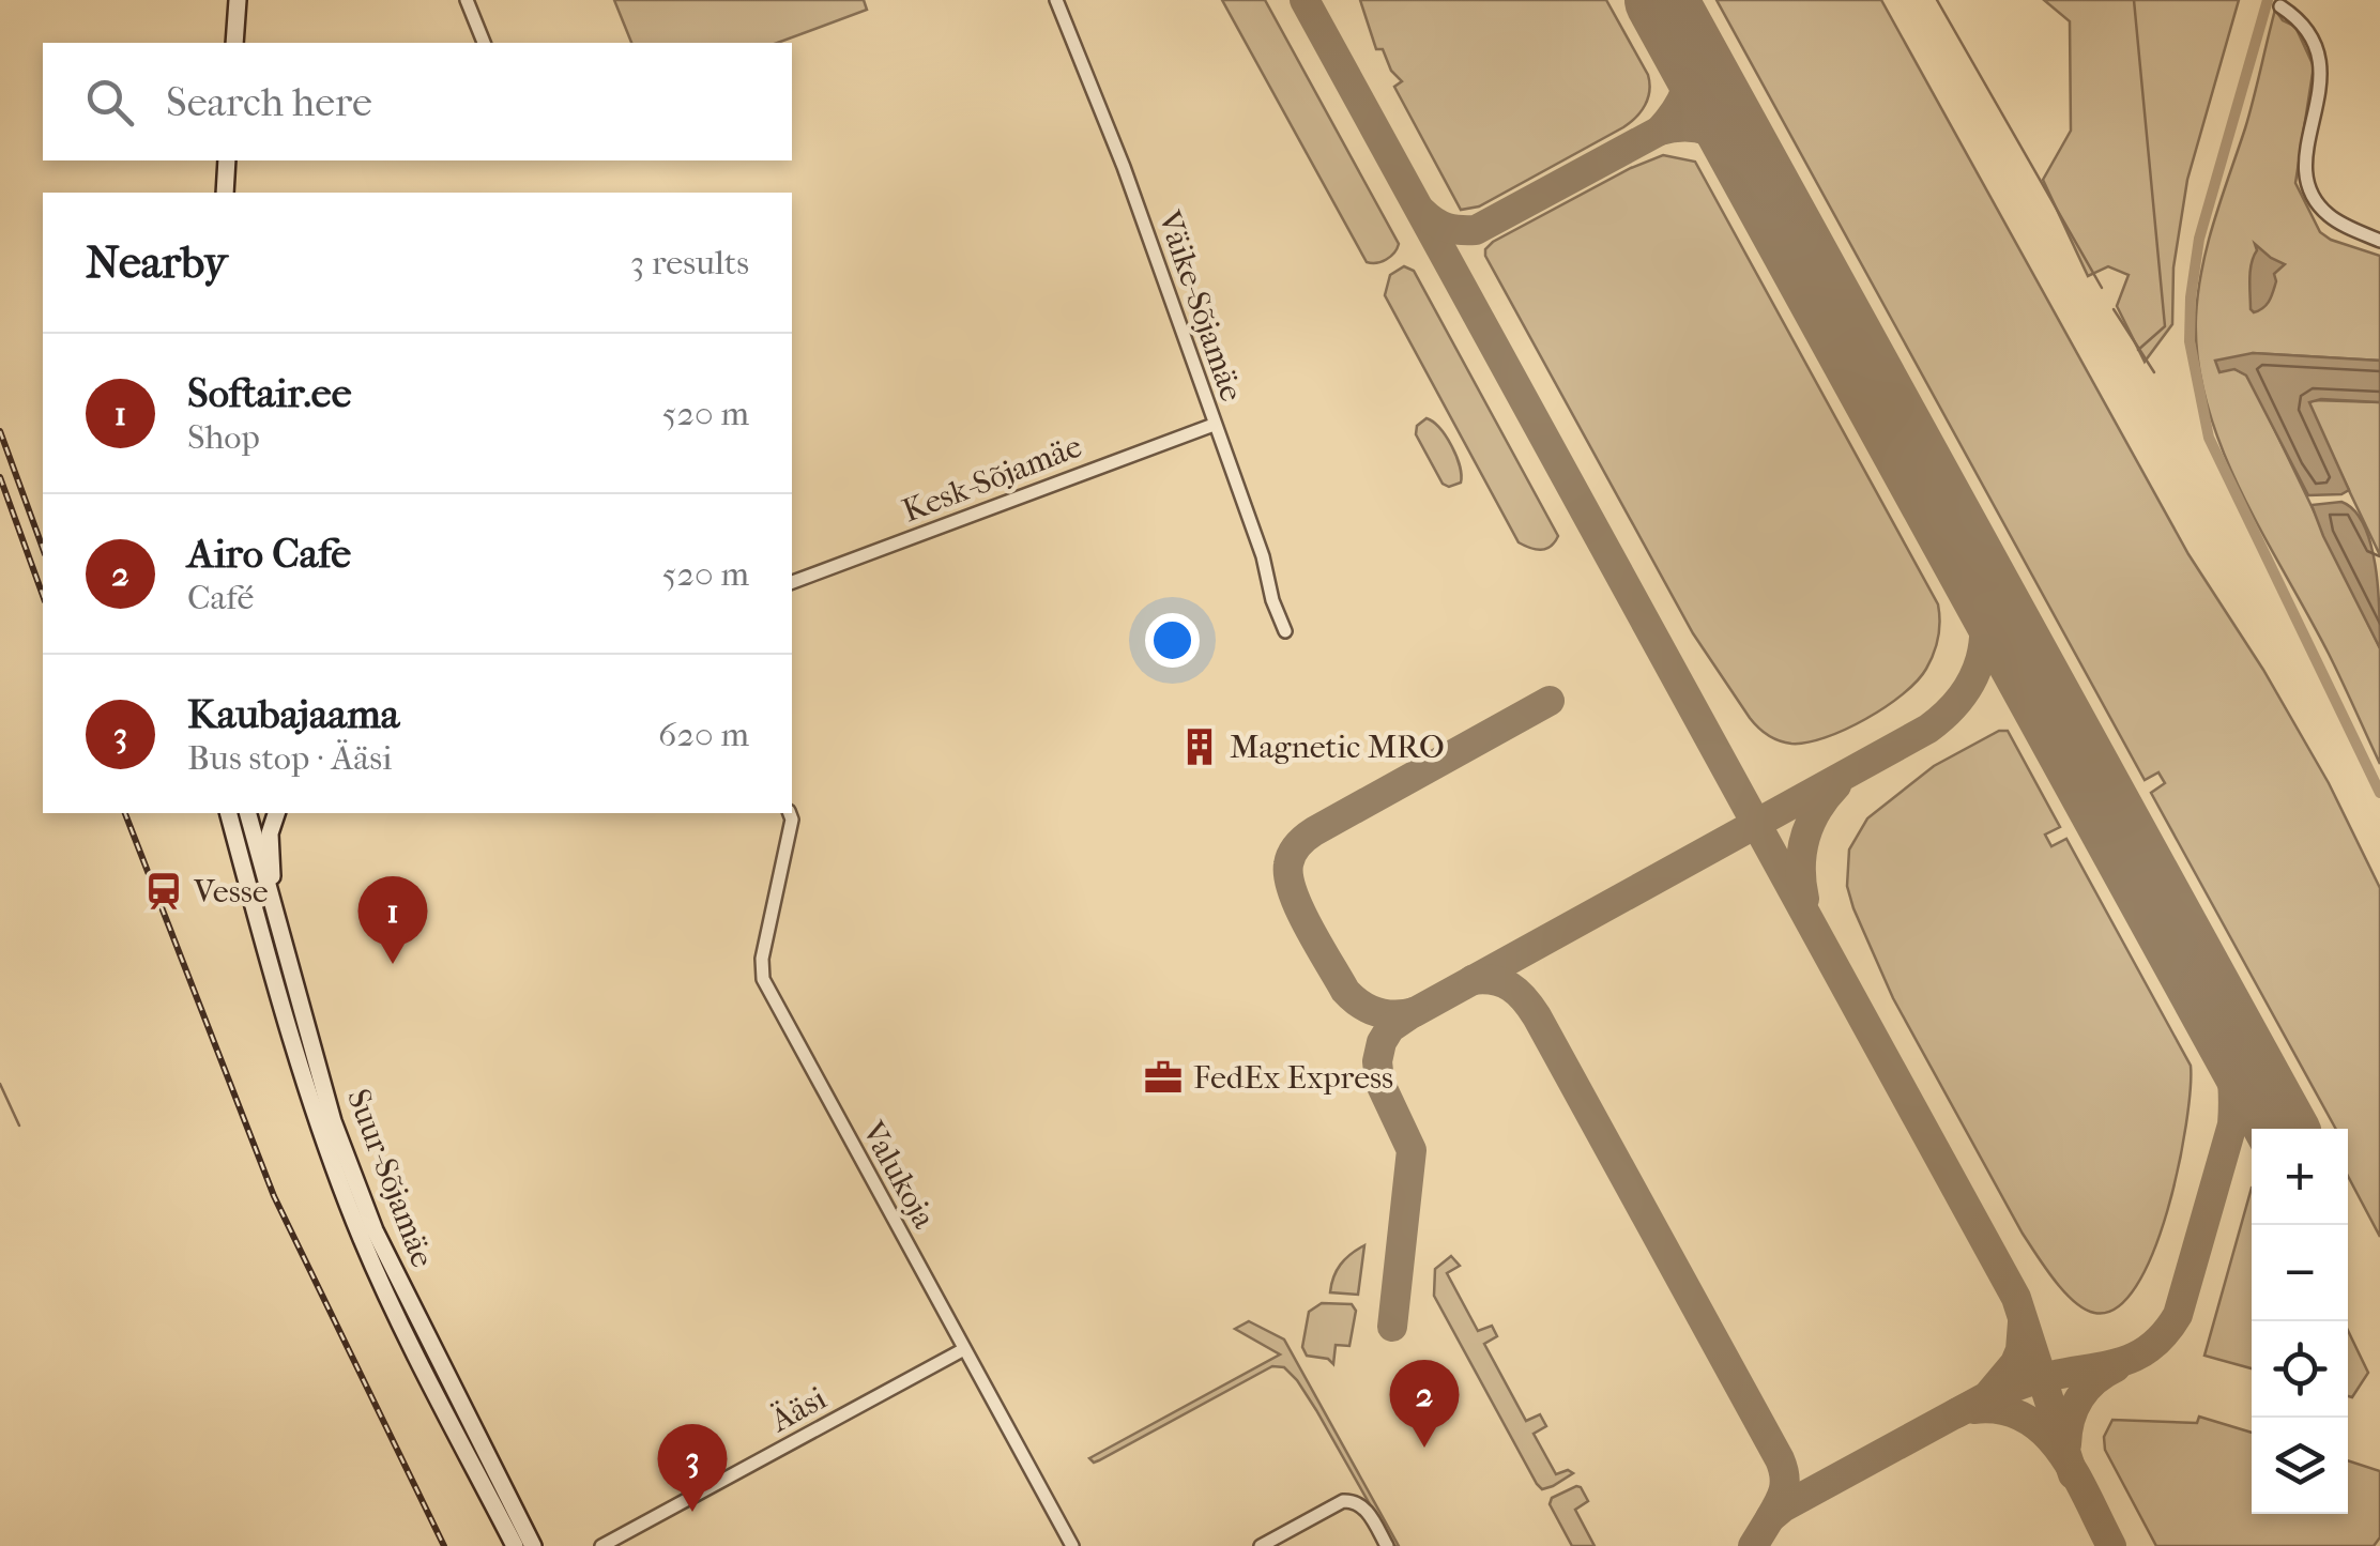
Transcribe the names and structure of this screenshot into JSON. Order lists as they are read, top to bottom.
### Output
{
  "streets": {
    "main road": ["Suur-Sõjamäe"],
    "street": [
      "Väike-Sõjamäe",
      "Kesk-Sõjamäe",
      "Valukoja",
      "Ääsi"
    ]
  },
  "crossings": [
    ["Väike-Sõjamäe", "Kesk-Sõjamäe"],
    ["Valukoja", "Ääsi"]
  ],
  "places": {
    "building": ["Magnetic MRO"],
    "station": ["Vesse"],
    "office": ["FedEx Express"]
  },
  "page": {
    "search": "Search here",
    "heading": ["Nearby", "3 results"],
    "list": [
      {
        "mark": "1",
        "name": "Softair.ee",
        "note": "Shop",
        "value": "520 m"
      },
      {
        "mark": "2",
        "name": "Airo Cafe",
        "note": "Café",
        "value": "520 m"
      },
      {
        "mark": "3",
        "name": "Kaubajaama",
        "note": "Bus stop · Ääsi",
        "value": "620 m"
      }
    ],
    "pins": ["1", "2", "3"],
    "map_buttons": ["+", "−"]
  }
}
